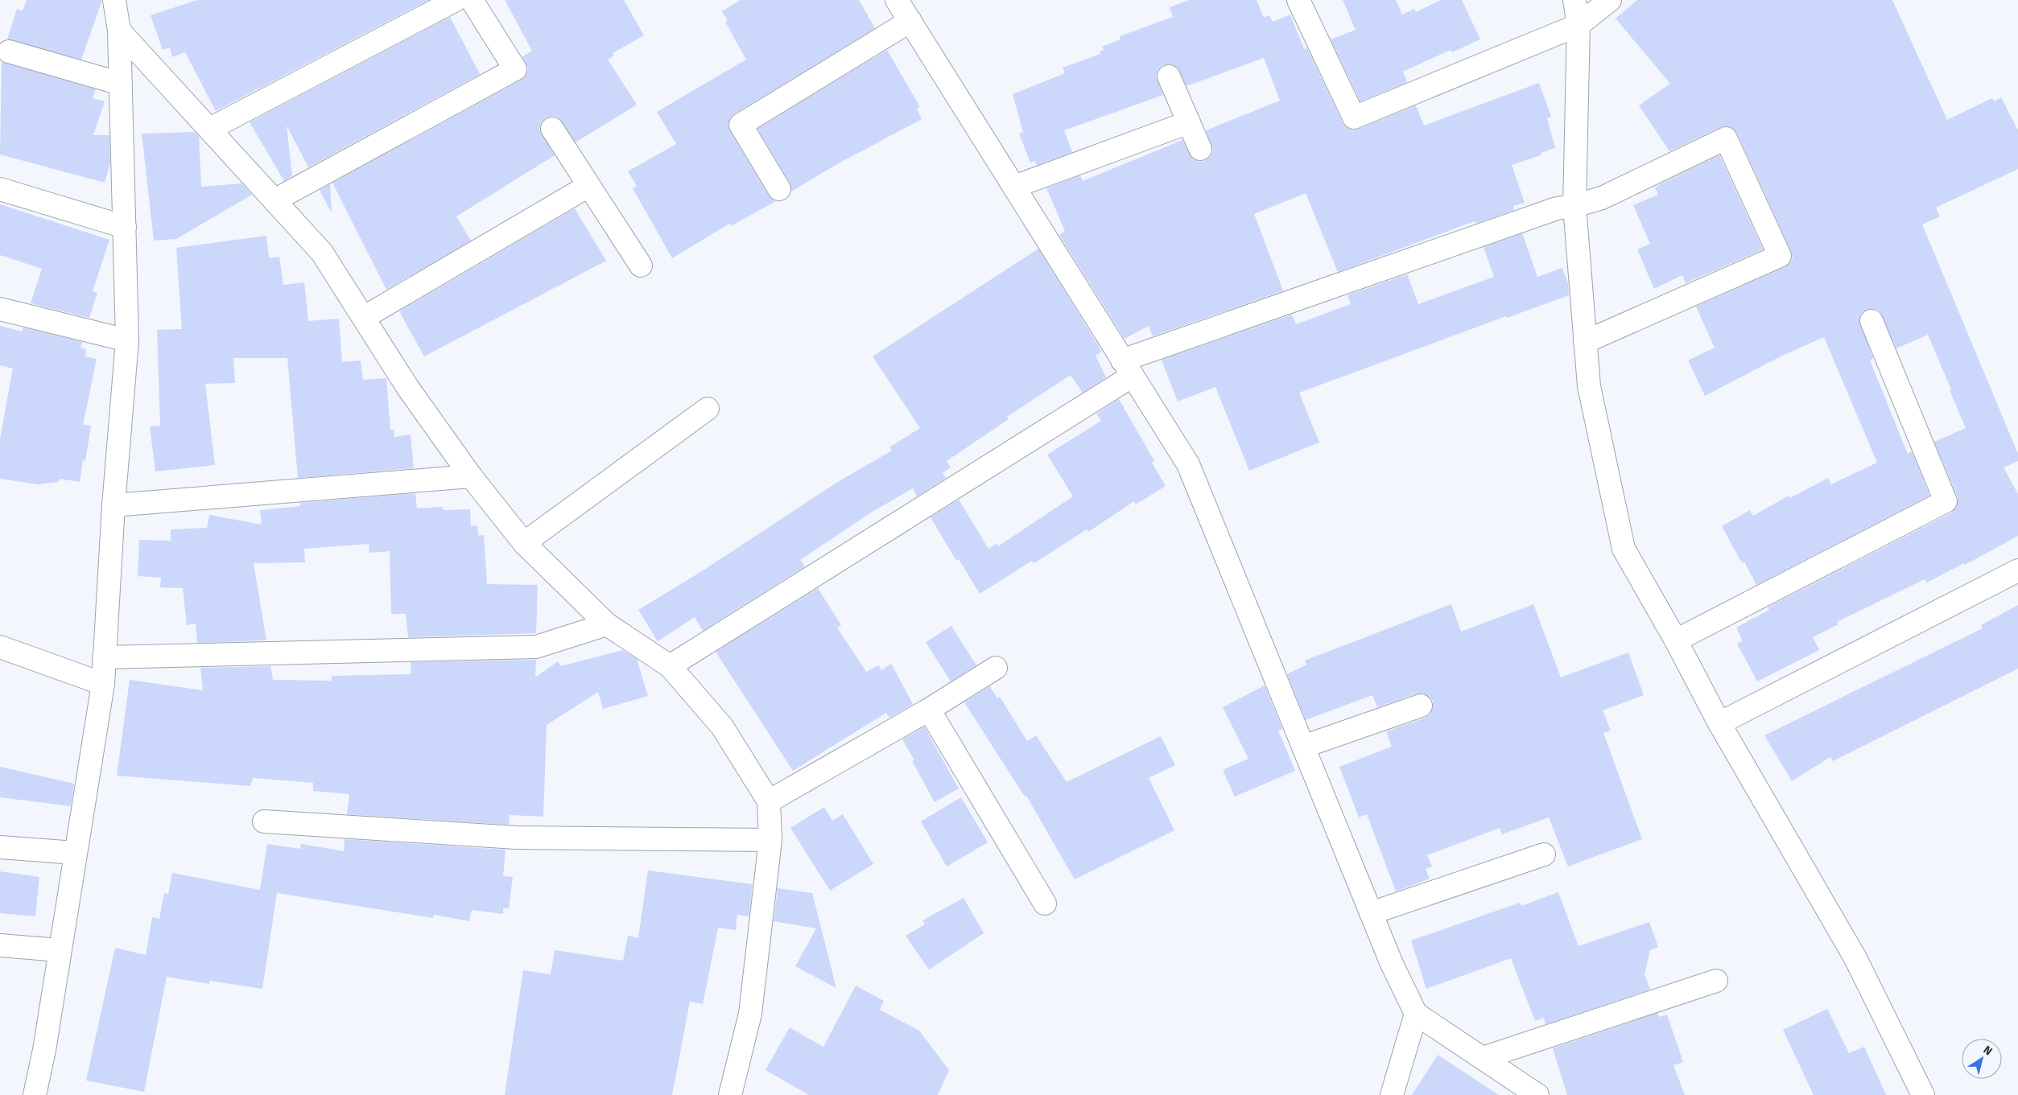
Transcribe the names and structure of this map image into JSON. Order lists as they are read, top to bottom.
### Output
{
  "north": "top right"
}
